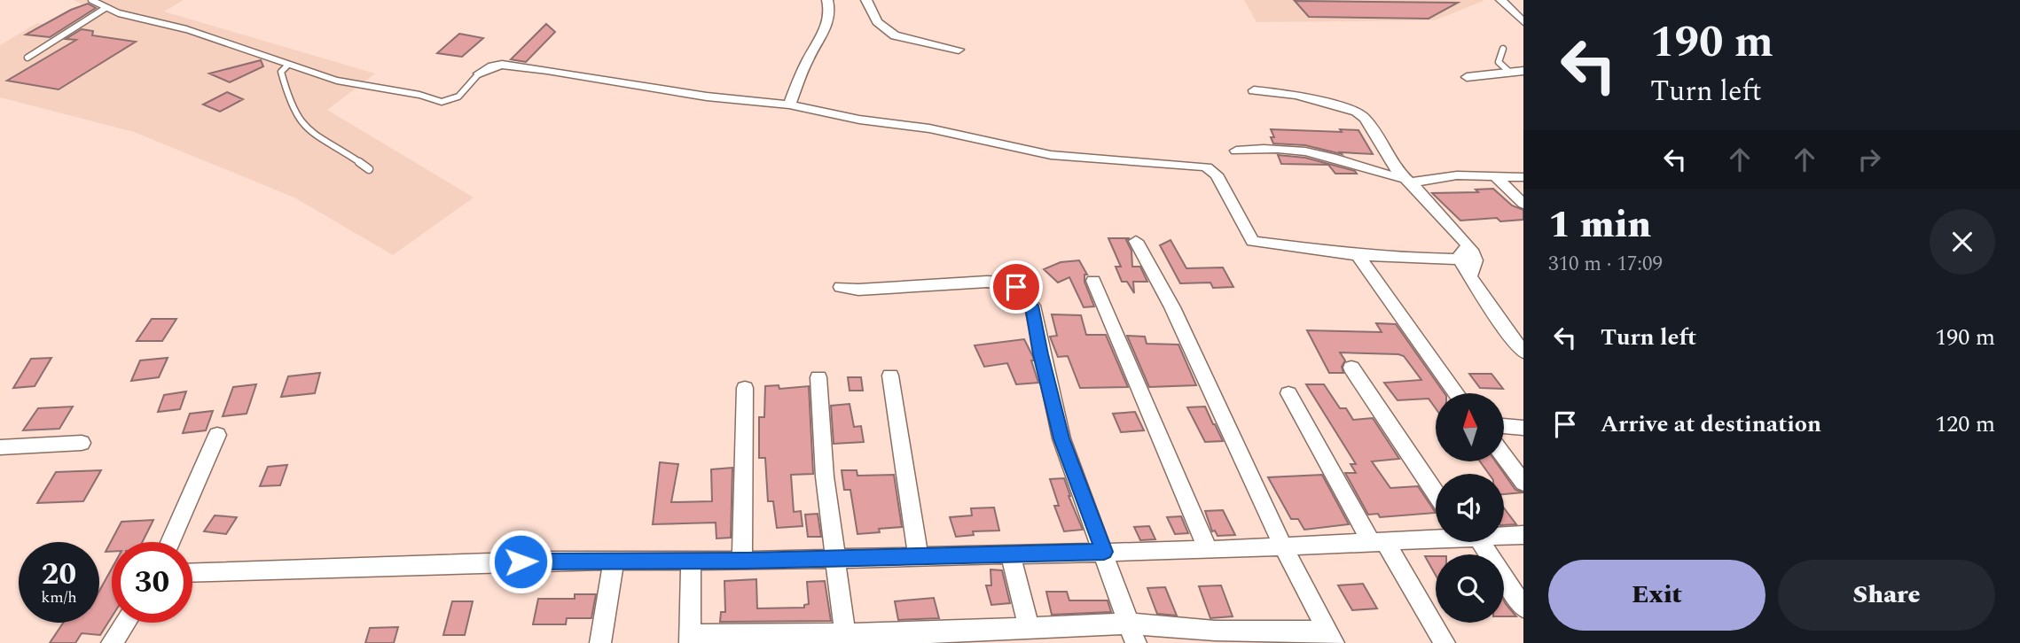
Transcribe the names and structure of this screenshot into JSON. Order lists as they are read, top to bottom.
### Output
{
  "north": "top",
  "page": {
    "turn": ["190 m", "Turn left"],
    "heading": ["1 min", "310 m · 17:09"],
    "list": [
      {
        "name": "Turn left",
        "value": "190 m"
      },
      {
        "name": "Arrive at destination",
        "value": "120 m"
      }
    ],
    "speed": "20 km/h",
    "limit": "30",
    "buttons": ["Exit", "Share"]
  }
}
